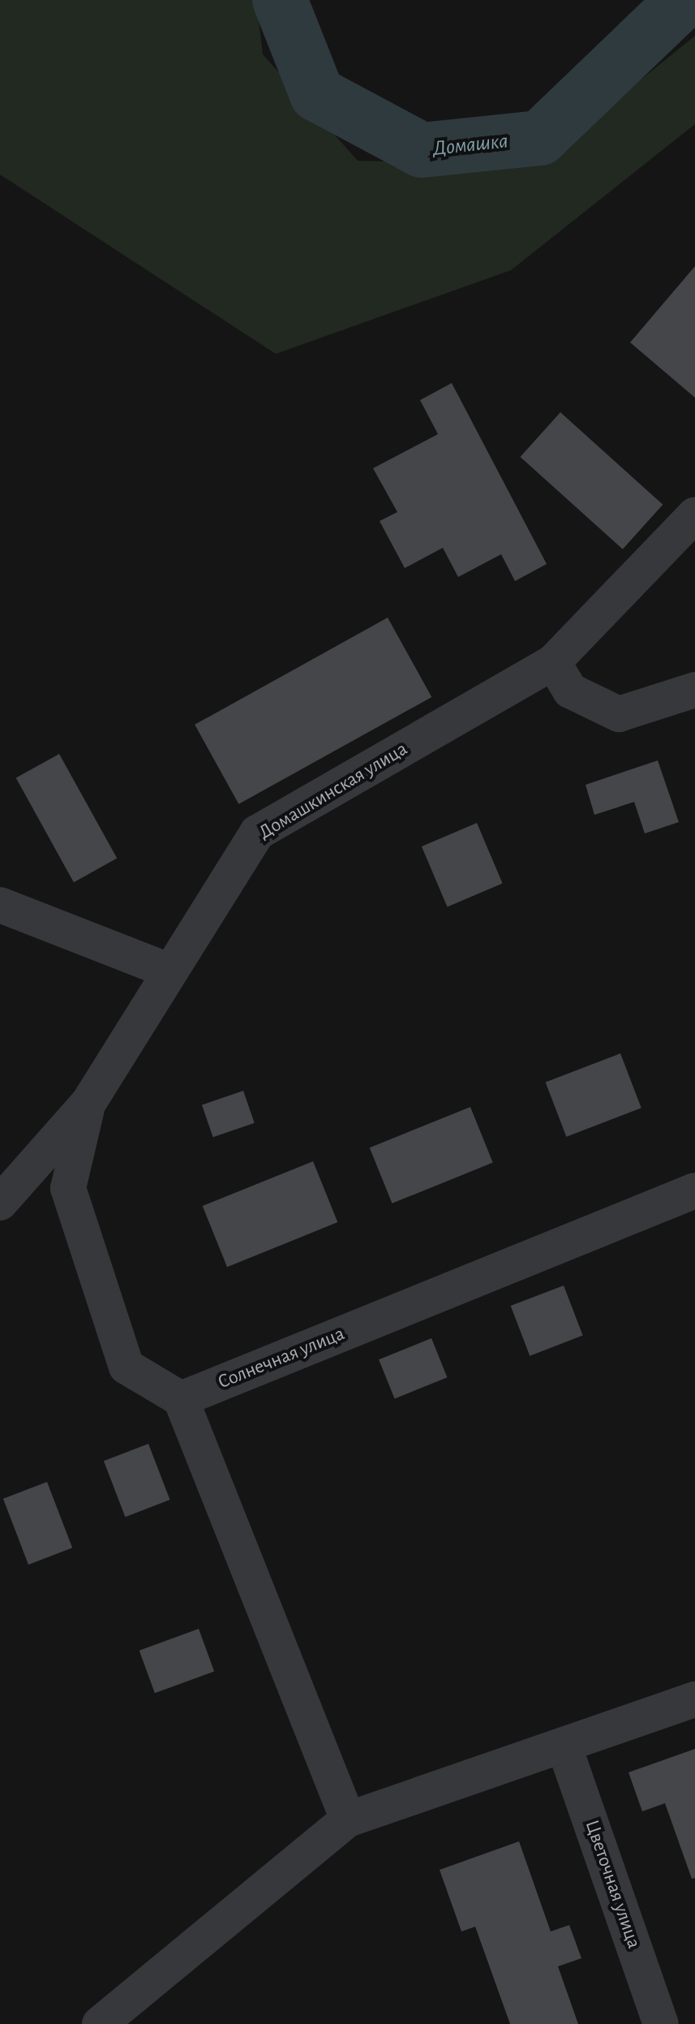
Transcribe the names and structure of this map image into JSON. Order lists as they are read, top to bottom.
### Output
{
  "streets": {
    "street": ["Домашкинская улица", "Солнечная улица", "Цветочная улица"]
  },
  "water": ["Домашка"]
}
